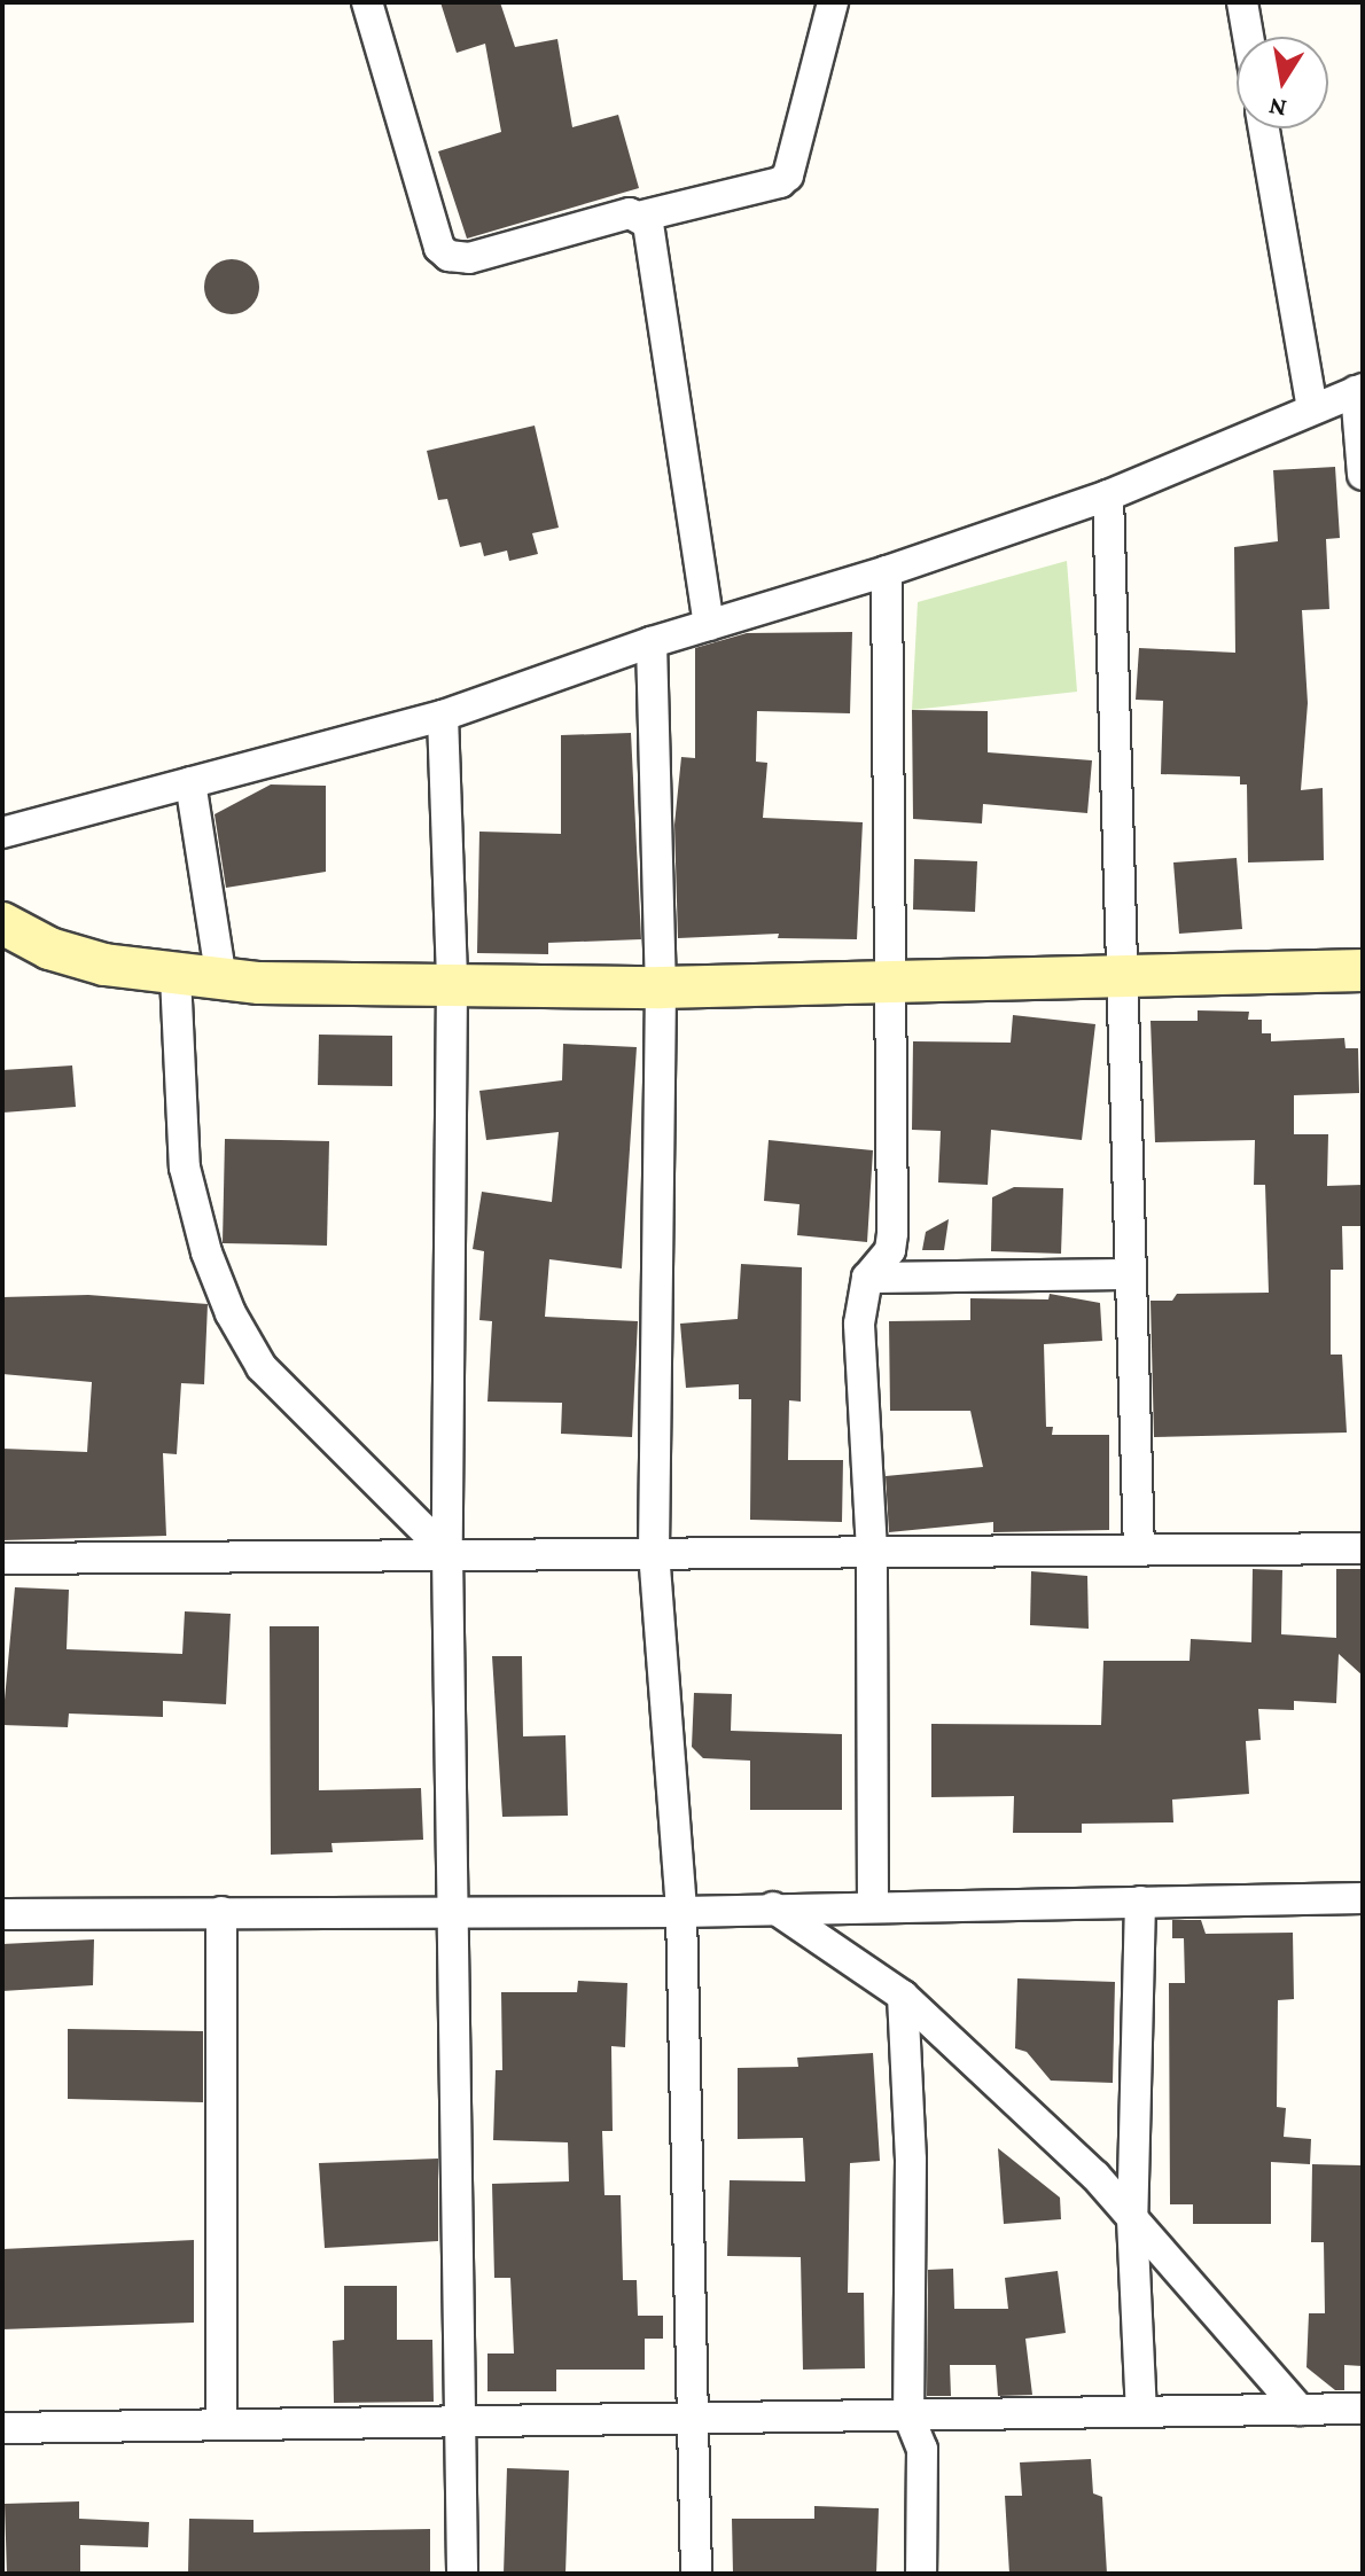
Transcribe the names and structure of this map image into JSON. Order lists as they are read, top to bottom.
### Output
{
  "north": "bottom"
}
